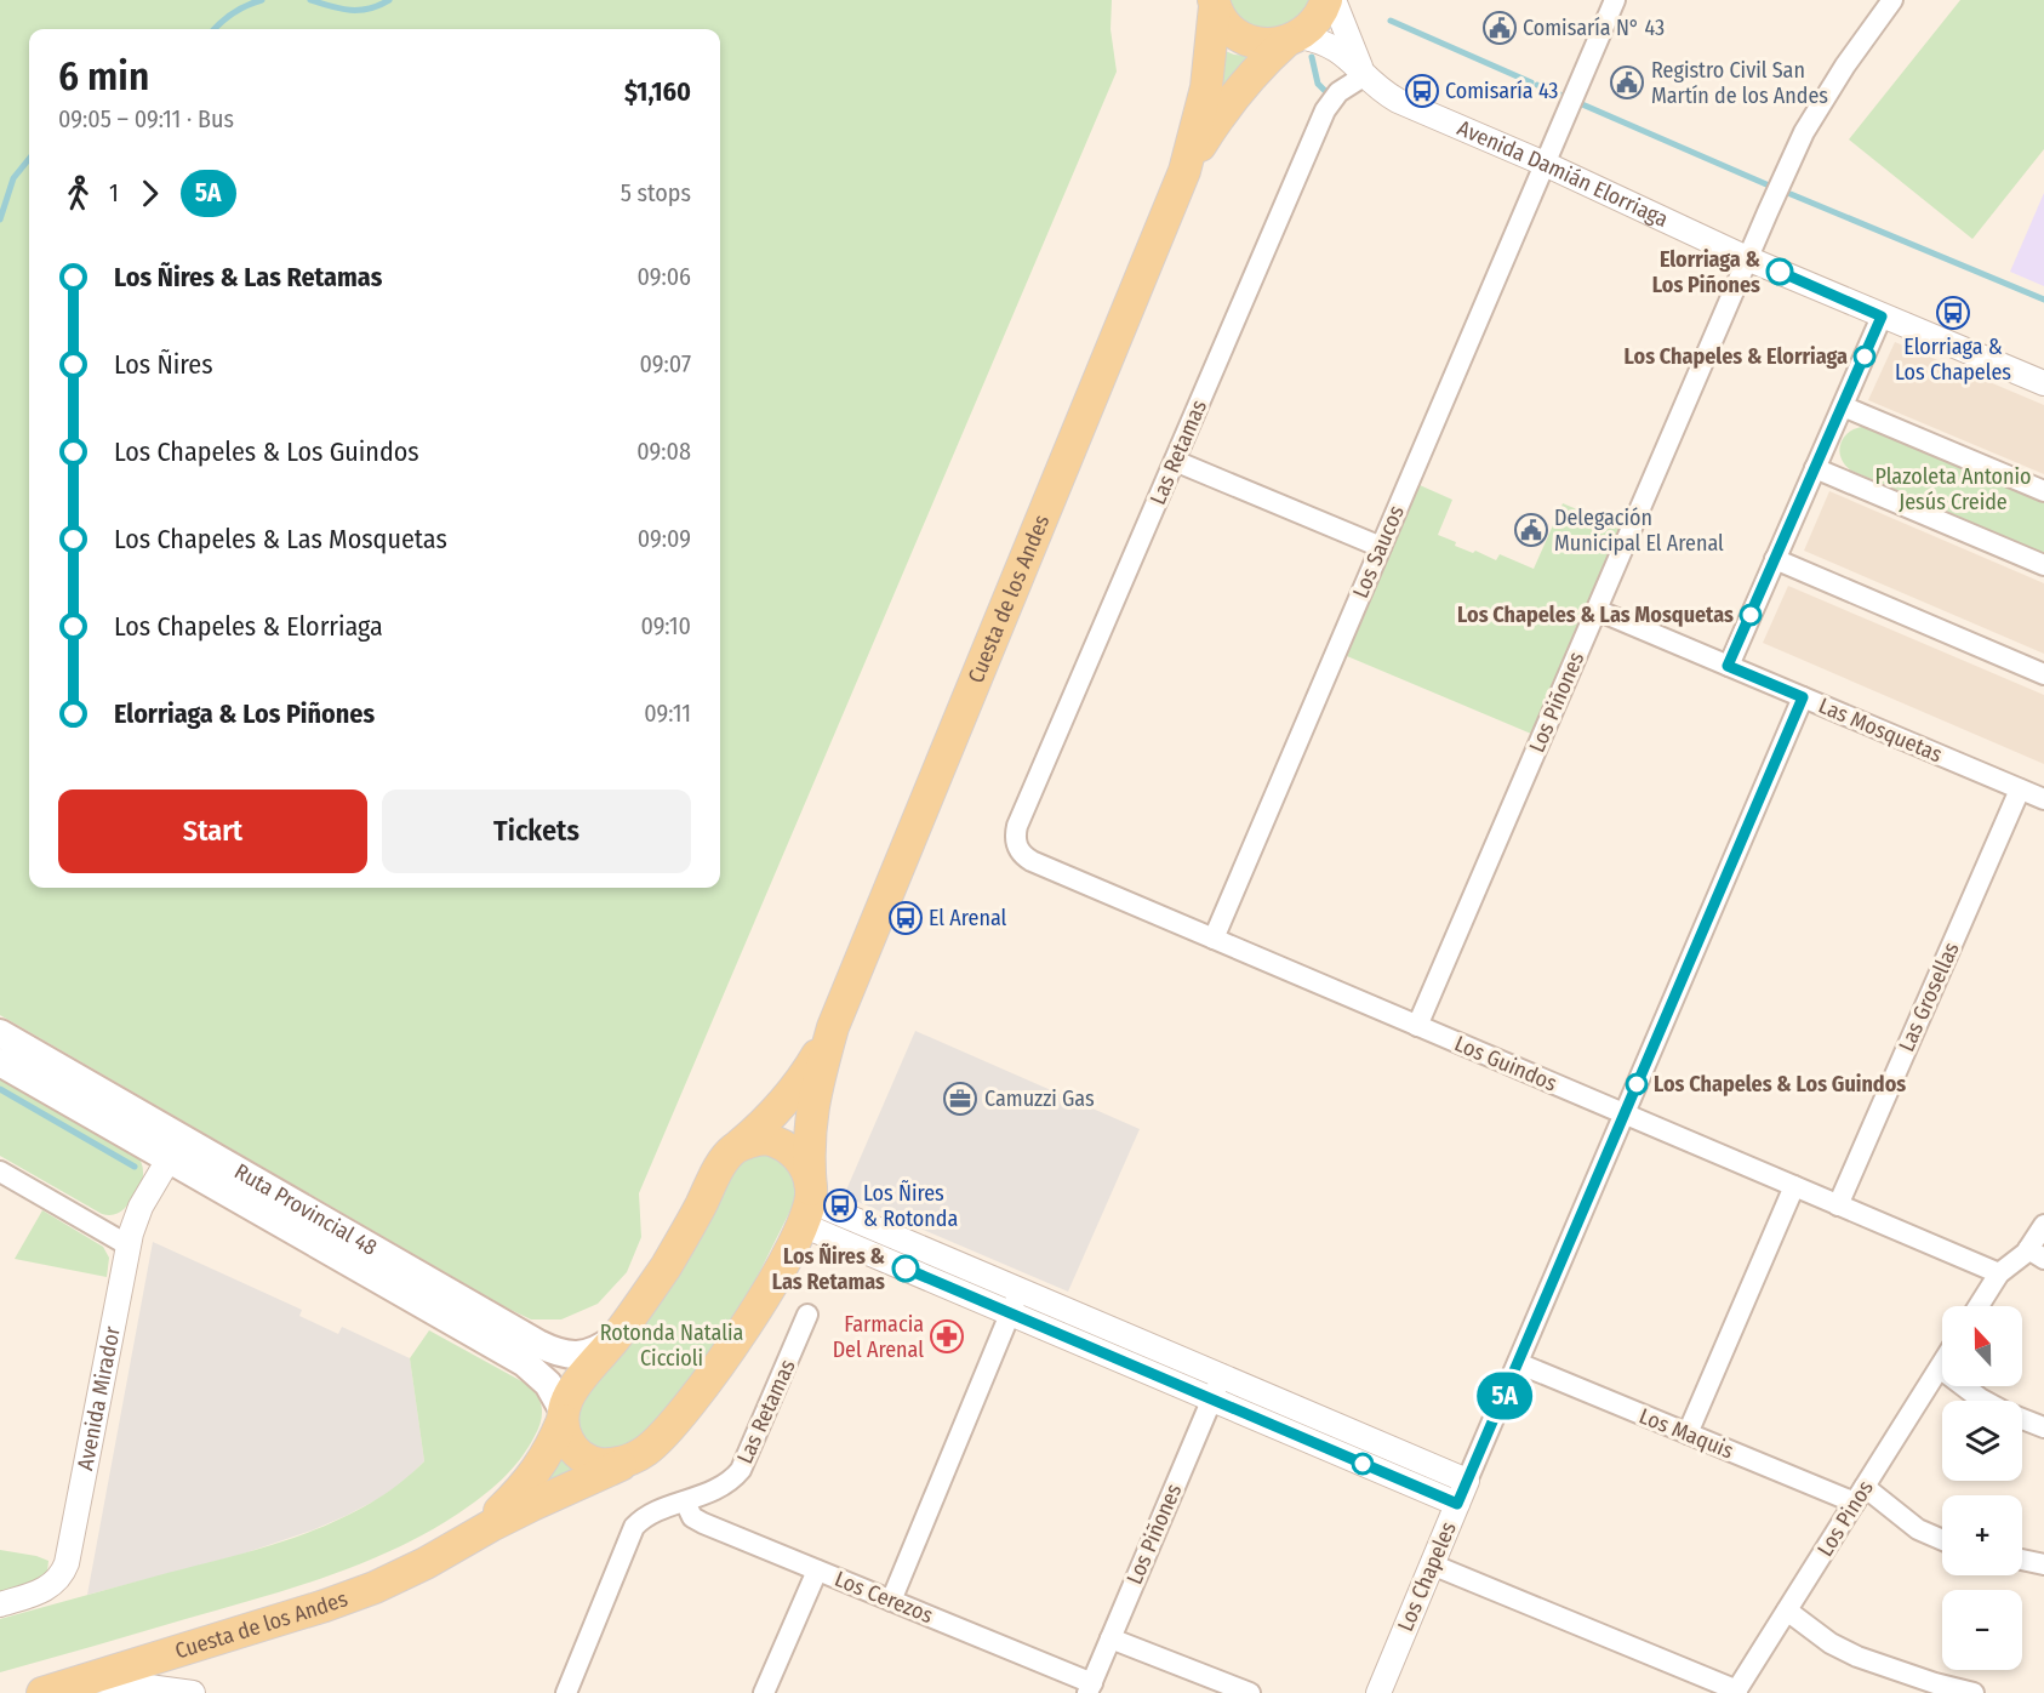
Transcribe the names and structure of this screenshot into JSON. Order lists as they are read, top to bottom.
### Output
{
  "streets": {
    "main road": ["Cuesta de los Andes", "Ruta Provincial 48"],
    "street": [
      "Avenida Damián Elorriaga",
      "Las Retamas",
      "Los Saucos",
      "Los Piñones",
      "Las Mosquetas",
      "Las Grosellas",
      "Los Guindos",
      "Avenida Mirador",
      "Los Maquis",
      "Los Pinos",
      "Los Chapeles",
      "Los Cerezos"
    ]
  },
  "crossings": [
    ["Avenida Damián Elorriaga", "Las Retamas"],
    ["Avenida Damián Elorriaga", "Los Saucos"],
    ["Avenida Damián Elorriaga", "Cuesta de los Andes"],
    ["Avenida Damián Elorriaga", "Los Piñones"],
    ["Las Retamas", "Los Guindos"],
    ["Las Retamas", "Los Cerezos"],
    ["Los Saucos", "Los Guindos"],
    ["Cuesta de los Andes", "Ruta Provincial 48"],
    ["Los Piñones", "Las Mosquetas"],
    ["Los Piñones", "Los Guindos"],
    ["Los Piñones", "Los Cerezos"],
    ["Las Mosquetas", "Las Grosellas"],
    ["Las Mosquetas", "Los Chapeles"],
    ["Las Grosellas", "Los Guindos"],
    ["Los Guindos", "Los Chapeles"],
    ["Ruta Provincial 48", "Avenida Mirador"],
    ["Los Maquis", "Los Pinos"],
    ["Los Maquis", "Los Chapeles"]
  ],
  "parks": ["Plazoleta Antonio Jesús Creide", "Rotonda Natalia Ciccioli"],
  "places": {
    "public building": ["Comisaría N° 43", "Registro Civil San Martín de los Andes", "Delegación Municipal El Arenal"],
    "bus stop": [
      "Comisaría 43",
      "Elorriaga & Los Chapeles",
      "El Arenal",
      "Los Ñires & Rotonda"
    ],
    "other": [
      "Elorriaga & Los Piñones",
      "Los Chapeles & Elorriaga",
      "Los Chapeles & Las Mosquetas",
      "Los Chapeles & Los Guindos",
      "Los Ñires & Las Retamas"
    ],
    "office": ["Camuzzi Gas"],
    "pharmacy": ["Farmacia Del Arenal"]
  },
  "lines": ["bus line 5A"],
  "north": "top",
  "page": {
    "on_map": "5A",
    "heading": ["6 min", "09:05 – 09:11 · Bus", "$1,160"],
    "legs": ["1", "5A", "5 stops"],
    "list": [
      {
        "name": "Los Ñires & Las Retamas",
        "value": "09:06"
      },
      {
        "name": "Los Ñires",
        "value": "09:07"
      },
      {
        "name": "Los Chapeles & Los Guindos",
        "value": "09:08"
      },
      {
        "name": "Los Chapeles & Las Mosquetas",
        "value": "09:09"
      },
      {
        "name": "Los Chapeles & Elorriaga",
        "value": "09:10"
      },
      {
        "name": "Elorriaga & Los Piñones",
        "value": "09:11"
      }
    ],
    "buttons": ["Start", "Tickets"],
    "map_buttons": ["+", "−"]
  }
}
